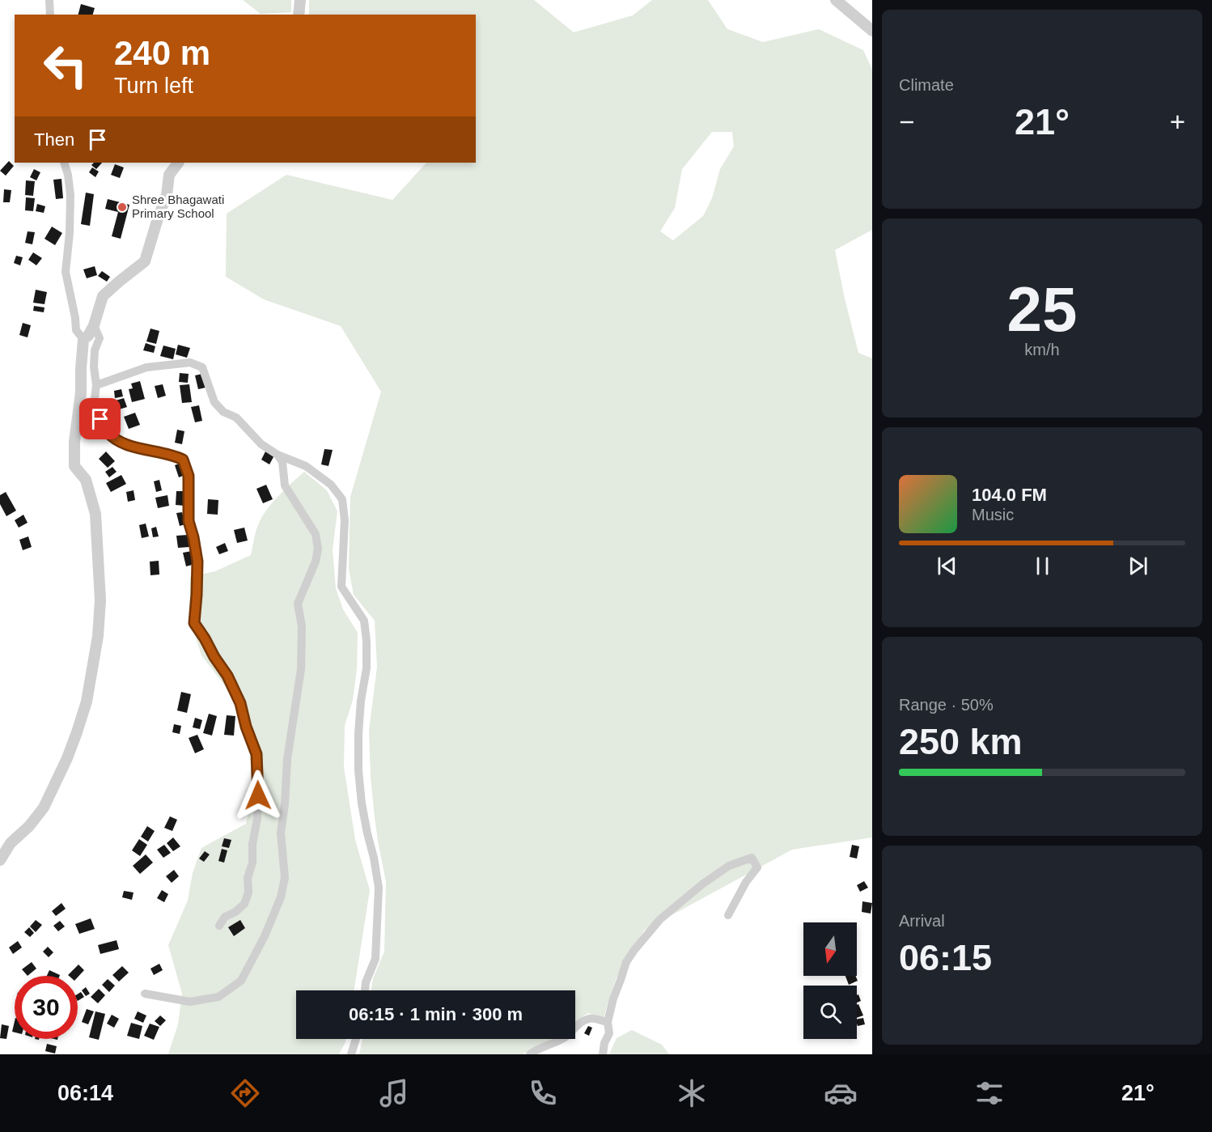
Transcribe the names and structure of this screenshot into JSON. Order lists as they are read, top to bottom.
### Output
{
  "places": ["Shree Bhagawati Primary School"],
  "north": "bottom",
  "page": {
    "tile": [
      "Climate",
      ["25", "km/h"],
      ["Range · 50%", "250 km"],
      ["Arrival", "06:15"]
    ],
    "turn": ["240 m", "Turn left"],
    "heat": ["−", "21°", "+"],
    "then": "Then",
    "song": ["104.0 FM", "Music"],
    "limit": "30",
    "trip": "06:15 · 1 min · 300 m",
    "tabs": ["06:14", "21°"]
  }
}
